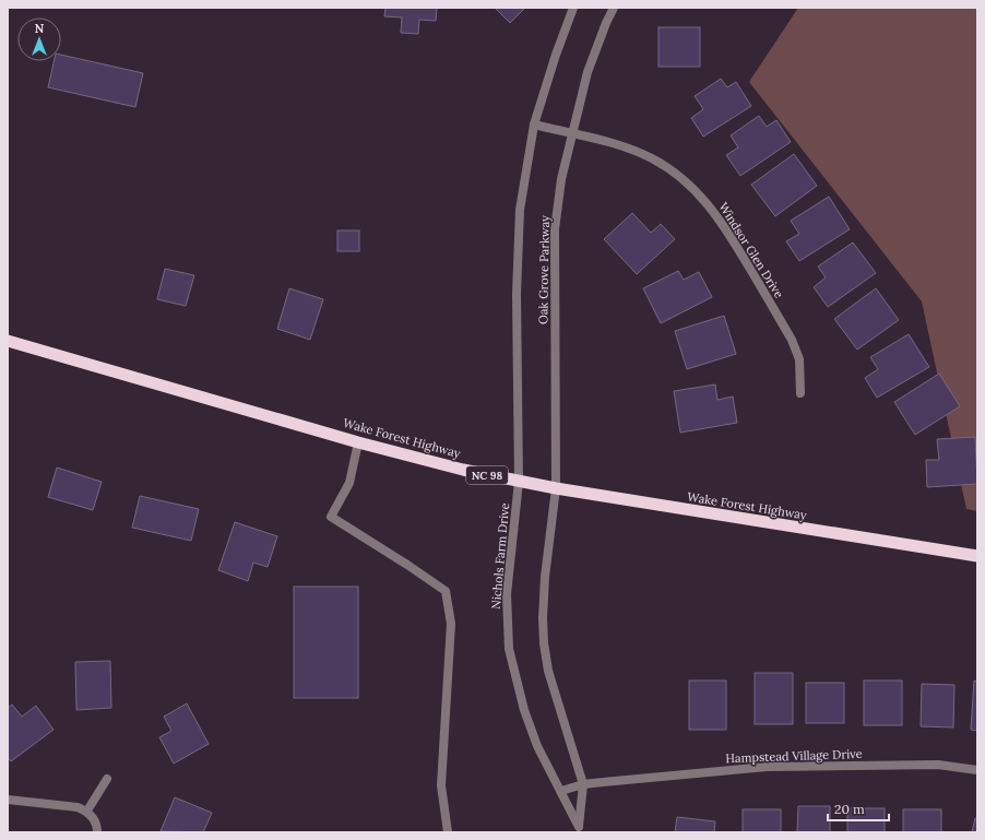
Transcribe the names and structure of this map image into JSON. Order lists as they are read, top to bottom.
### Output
{
  "streets": {
    "highway": ["Wake Forest Highway", "NC 98"],
    "street": [
      "Windsor Glen Drive",
      "Oak Grove Parkway",
      "Nichols Farm Drive",
      "Hampstead Village Drive"
    ]
  },
  "crossings": [
    ["Windsor Glen Drive", "Oak Grove Parkway"],
    ["Oak Grove Parkway", "Wake Forest Highway"],
    ["Oak Grove Parkway", "Nichols Farm Drive"],
    ["Wake Forest Highway", "Nichols Farm Drive"],
    ["Nichols Farm Drive", "Hampstead Village Drive"]
  ],
  "scale_bar": "20 m",
  "north": "top"
}
